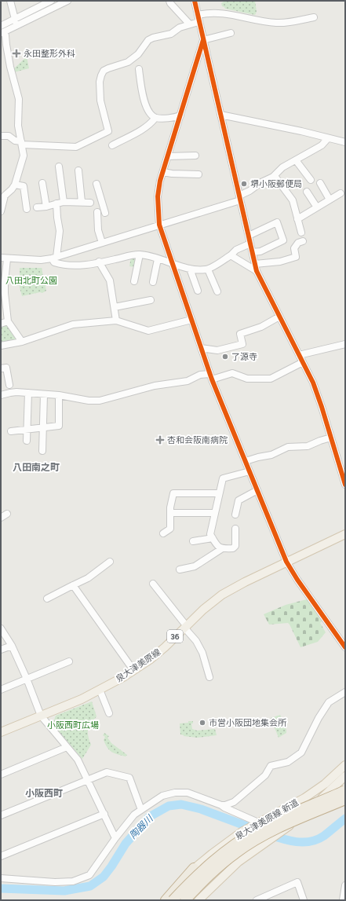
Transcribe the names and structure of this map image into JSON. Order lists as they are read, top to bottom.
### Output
{
  "streets": {
    "main road": ["36", "泉大津美原線", "泉大津美原線 新道"]
  },
  "districts": ["八田南之町", "小阪西町"],
  "water": ["陶器川"],
  "parks": ["八田北町公園", "小阪西町広場"],
  "places": {
    "health": ["永田整形外科", "杏和会阪南病院"],
    "other": ["堺小阪郵便局", "了源寺", "市営小阪団地集会所"]
  }
}
